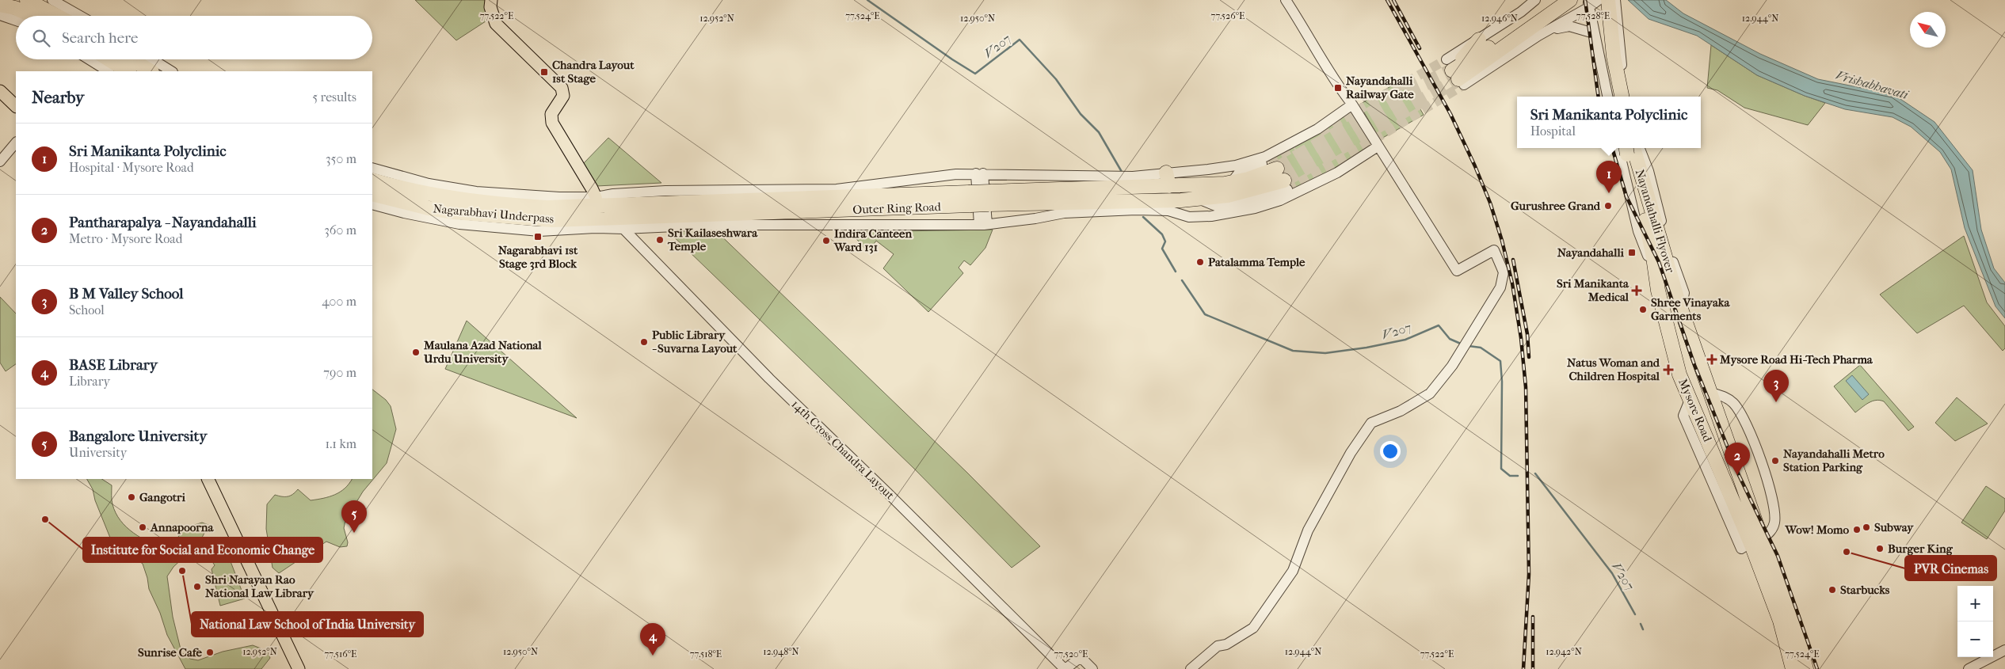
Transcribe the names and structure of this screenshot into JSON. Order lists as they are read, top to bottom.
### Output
{
  "streets": {
    "highway": [
      "Outer Ring Road",
      "Nagarabhavi Underpass",
      "Nayandahalli Flyover",
      "Mysore Road"
    ],
    "street": ["14th Cross Chandra Layout"]
  },
  "crossings": [
    ["Outer Ring Road", "Nagarabhavi Underpass"],
    ["Nayandahalli Flyover", "Mysore Road"]
  ],
  "water": ["V207", "Vrishabhavati"],
  "places": {
    "transit": [
      "Chandra Layout 1st Stage",
      "Nayandahalli Railway Gate",
      "Nagarabhavi 1st Stage 3rd Block",
      "Nayandahalli"
    ],
    "other": [
      "Gurushree Grand",
      "Sri Kailaseshwara Temple",
      "Indira Canteen Ward 131",
      "Patalamma Temple",
      "Shree Vinayaka Garments",
      "Public Library - Suvarna Layout",
      "Maulana Azad National Urdu University",
      "Nayandahalli Metro Station Parking",
      "Gangotri",
      "Institute for Social and Economic Change",
      "Annapoorna",
      "Subway",
      "Wow! Momo",
      "Burger King",
      "PVR Cinemas",
      "National Law School of India University",
      "Shri Narayan Rao National Law Library",
      "Starbucks",
      "Sunrise Cafe"
    ],
    "health": ["Sri Manikanta Medical", "Mysore Road Hi-Tech Pharma", "Natus Woman and Children Hospital"]
  },
  "north": "top left",
  "page": {
    "search": "Search here",
    "heading": ["Nearby", "5 results"],
    "popup": ["Sri Manikanta Polyclinic", "Hospital"],
    "list": [
      {
        "mark": "1",
        "name": "Sri Manikanta Polyclinic",
        "note": "Hospital · Mysore Road",
        "value": "350 m"
      },
      {
        "mark": "2",
        "name": "Pantharapalya - Nayandahalli",
        "note": "Metro · Mysore Road",
        "value": "360 m"
      },
      {
        "mark": "3",
        "name": "B M Valley School",
        "note": "School",
        "value": "400 m"
      },
      {
        "mark": "4",
        "name": "BASE Library",
        "note": "Library",
        "value": "790 m"
      },
      {
        "mark": "5",
        "name": "Bangalore University",
        "note": "University",
        "value": "1.1 km"
      }
    ],
    "pins": [
      "1",
      "3",
      "2",
      "5",
      "4"
    ],
    "map_buttons": ["+", "−"]
  },
  "coordinates": [
    "77.522°E",
    "77.524°E",
    "77.526°E",
    "77.528°E",
    "12.952°N",
    "12.950°N",
    "12.946°N",
    "12.944°N",
    "12.948°N",
    "12.942°N",
    "77.516°E",
    "77.518°E",
    "77.520°E"
  ]
}
